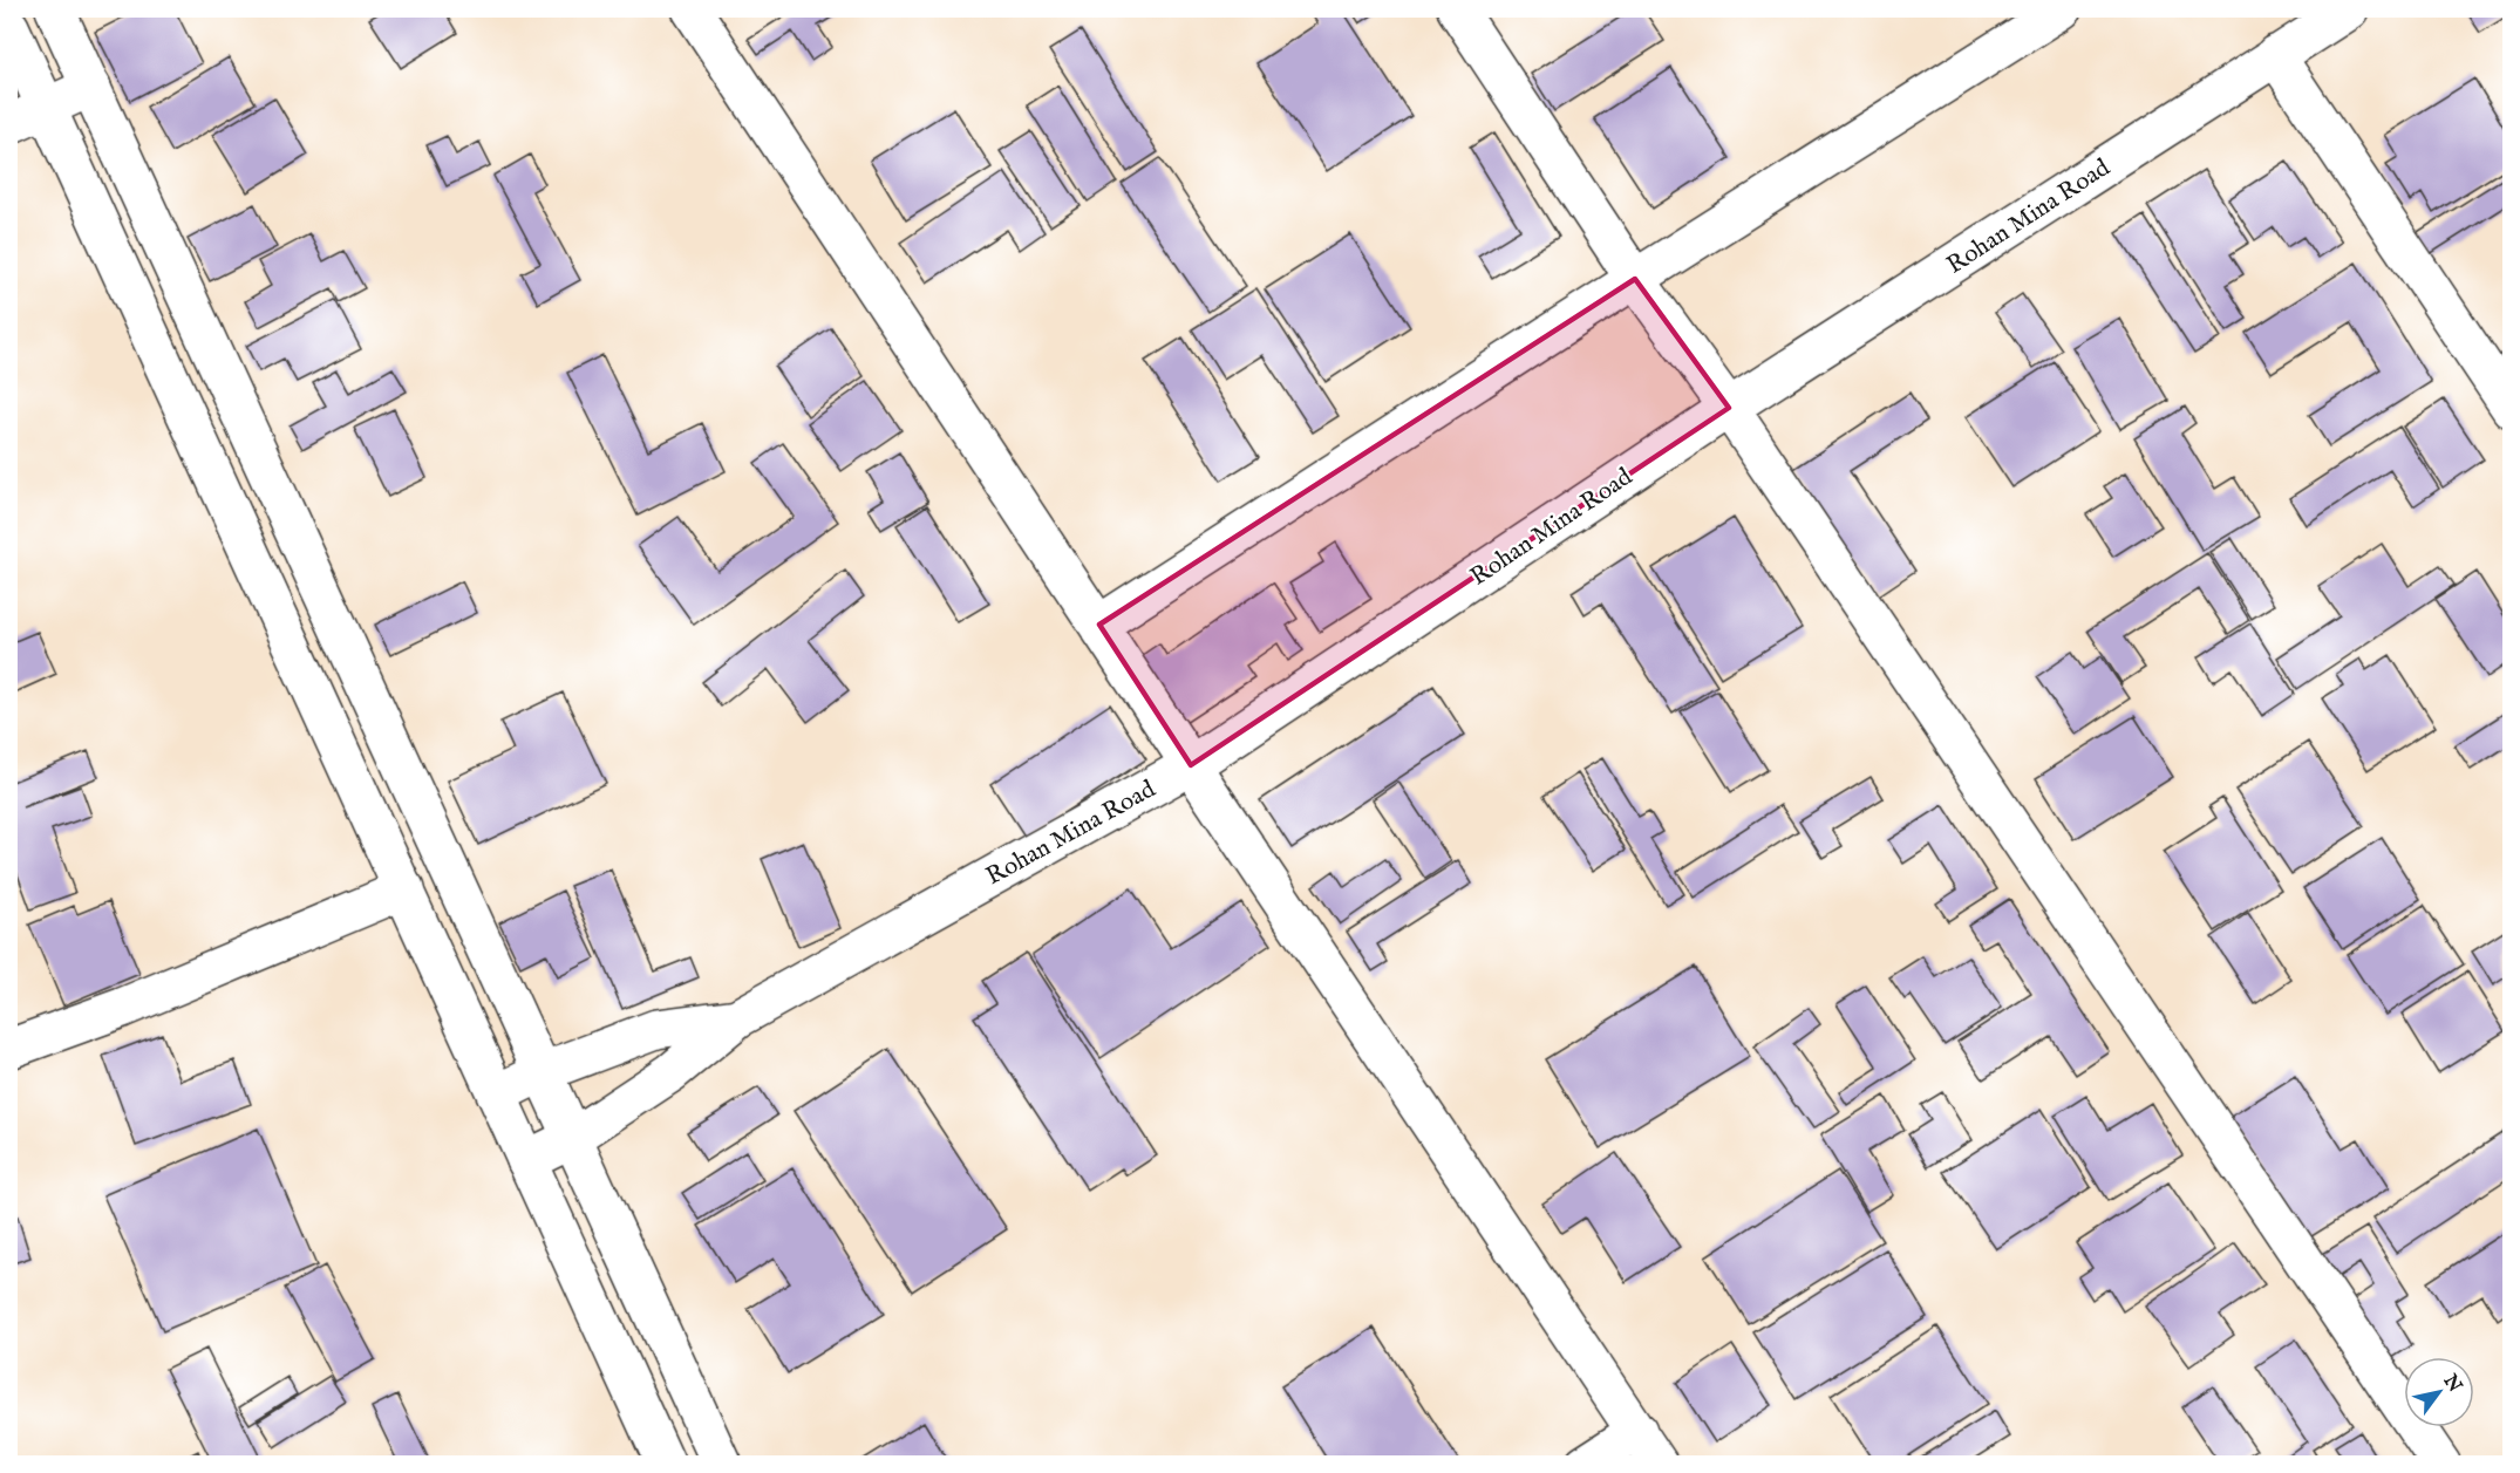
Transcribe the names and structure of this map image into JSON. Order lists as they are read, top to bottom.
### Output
{
  "streets": {
    "street": ["Rohan Mina Road"]
  },
  "north": "top right"
}
